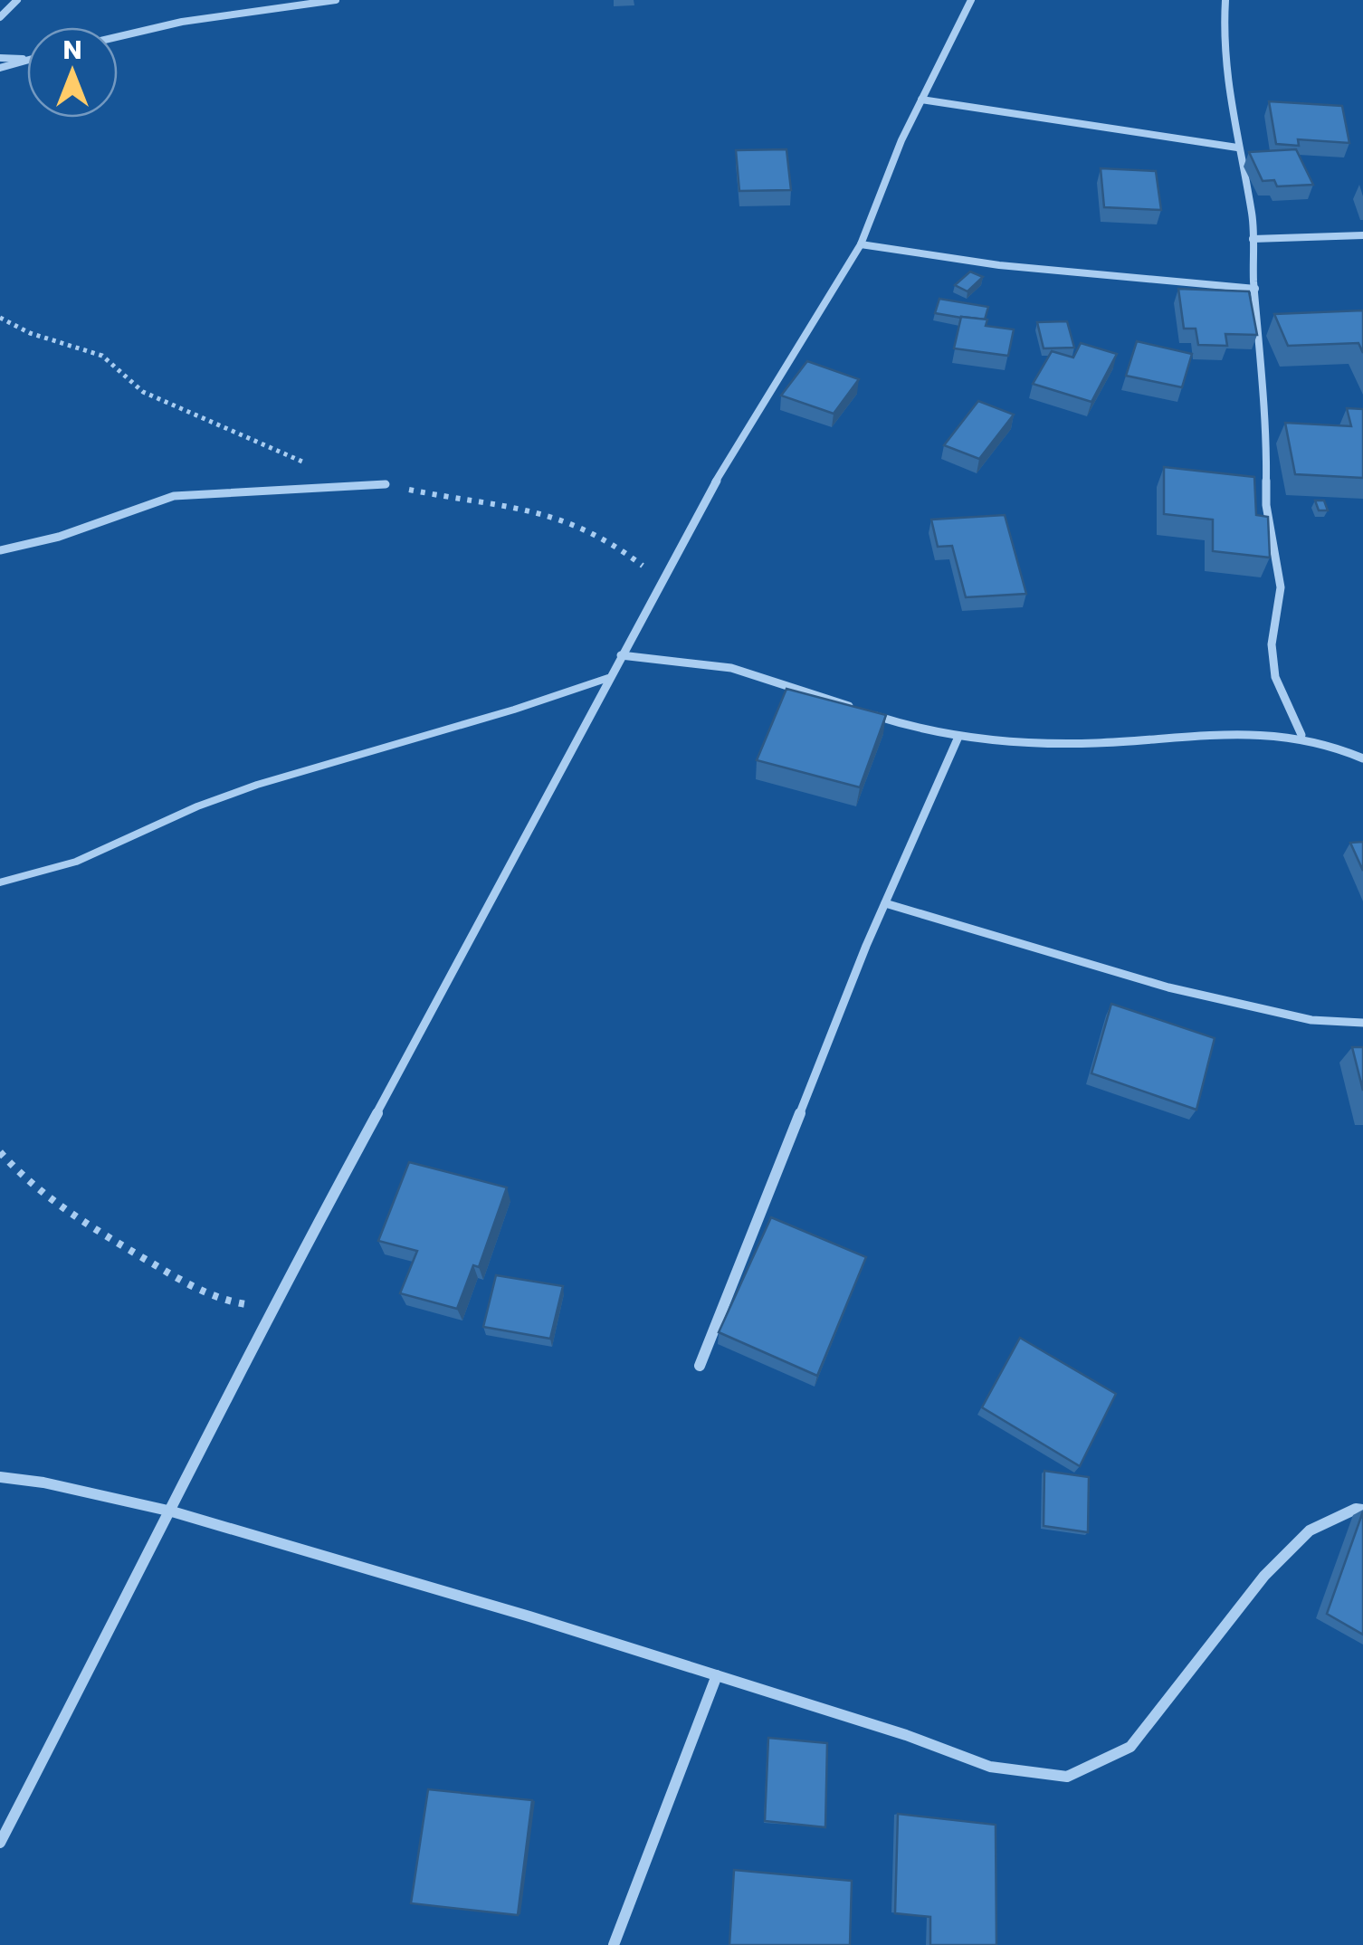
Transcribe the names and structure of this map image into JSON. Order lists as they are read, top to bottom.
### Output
{
  "north": "top"
}
